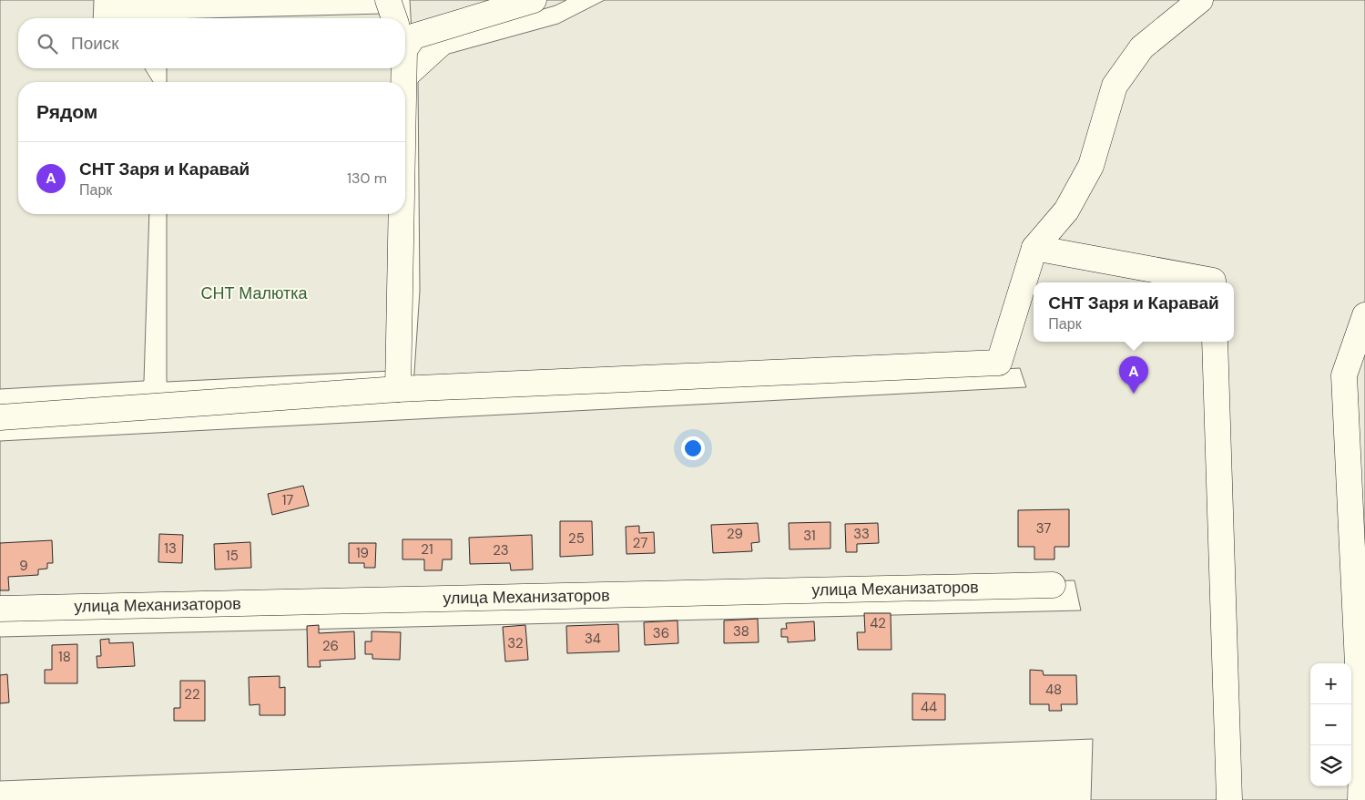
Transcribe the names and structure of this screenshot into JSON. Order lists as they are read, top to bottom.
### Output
{
  "streets": {
    "street": ["улица Механизаторов"]
  },
  "parks": ["СНТ Малютка"],
  "house_numbers": [
    "17",
    "37",
    "29",
    "33",
    "31",
    "25",
    "27",
    "13",
    "21",
    "23",
    "19",
    "15",
    "9",
    "42",
    "38",
    "36",
    "34",
    "32",
    "26",
    "18",
    "48",
    "22",
    "44"
  ],
  "page": {
    "search": "Поиск",
    "heading": "Рядом",
    "list": [
      {
        "mark": "A",
        "name": "СНТ Заря и Каравай",
        "note": "Парк",
        "value": "130 m"
      }
    ],
    "popup": ["СНТ Заря и Каравай", "Парк"],
    "pins": "A",
    "map_buttons": ["+", "−"]
  }
}
